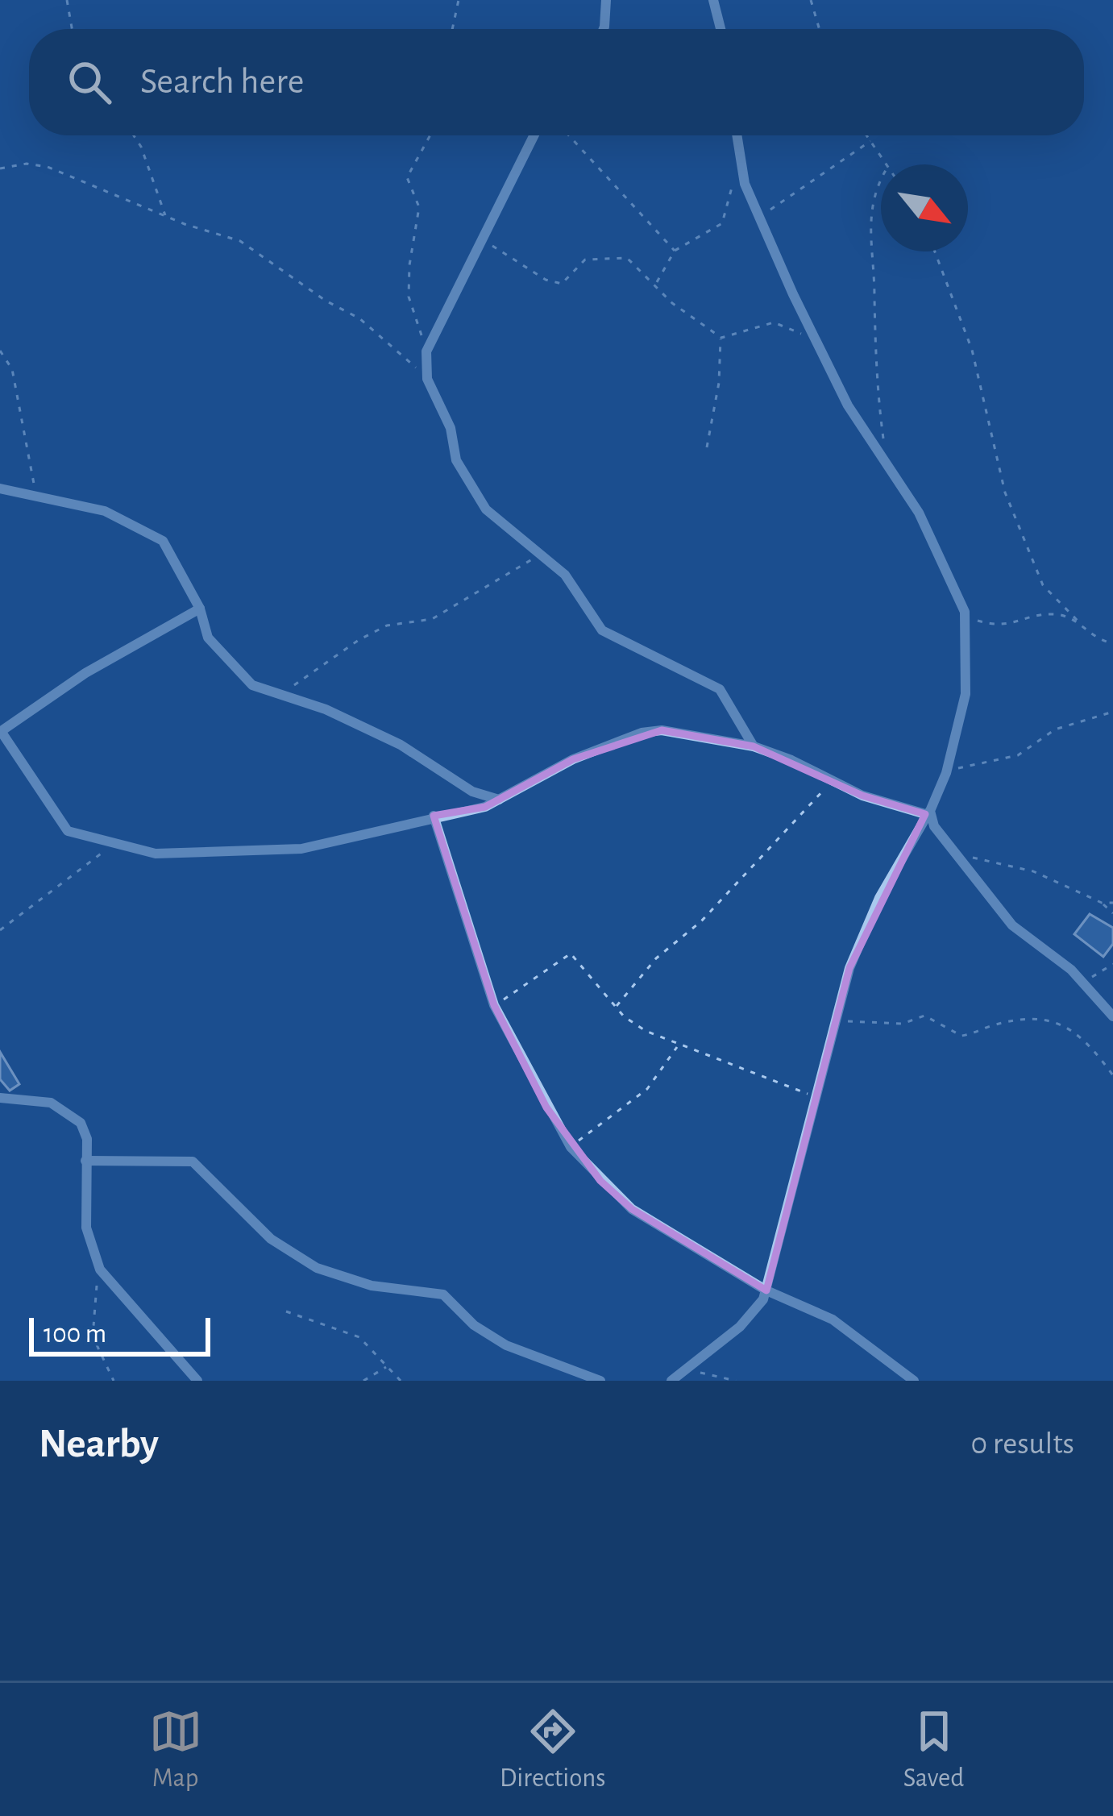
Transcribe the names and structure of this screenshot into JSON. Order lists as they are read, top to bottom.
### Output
{
  "scale_bar": "100 m",
  "north": "bottom right",
  "page": {
    "search": "Search here",
    "scale": "100 m",
    "heading": ["Nearby", "0 results"],
    "nav": ["Map", "Directions", "Saved"]
  }
}
